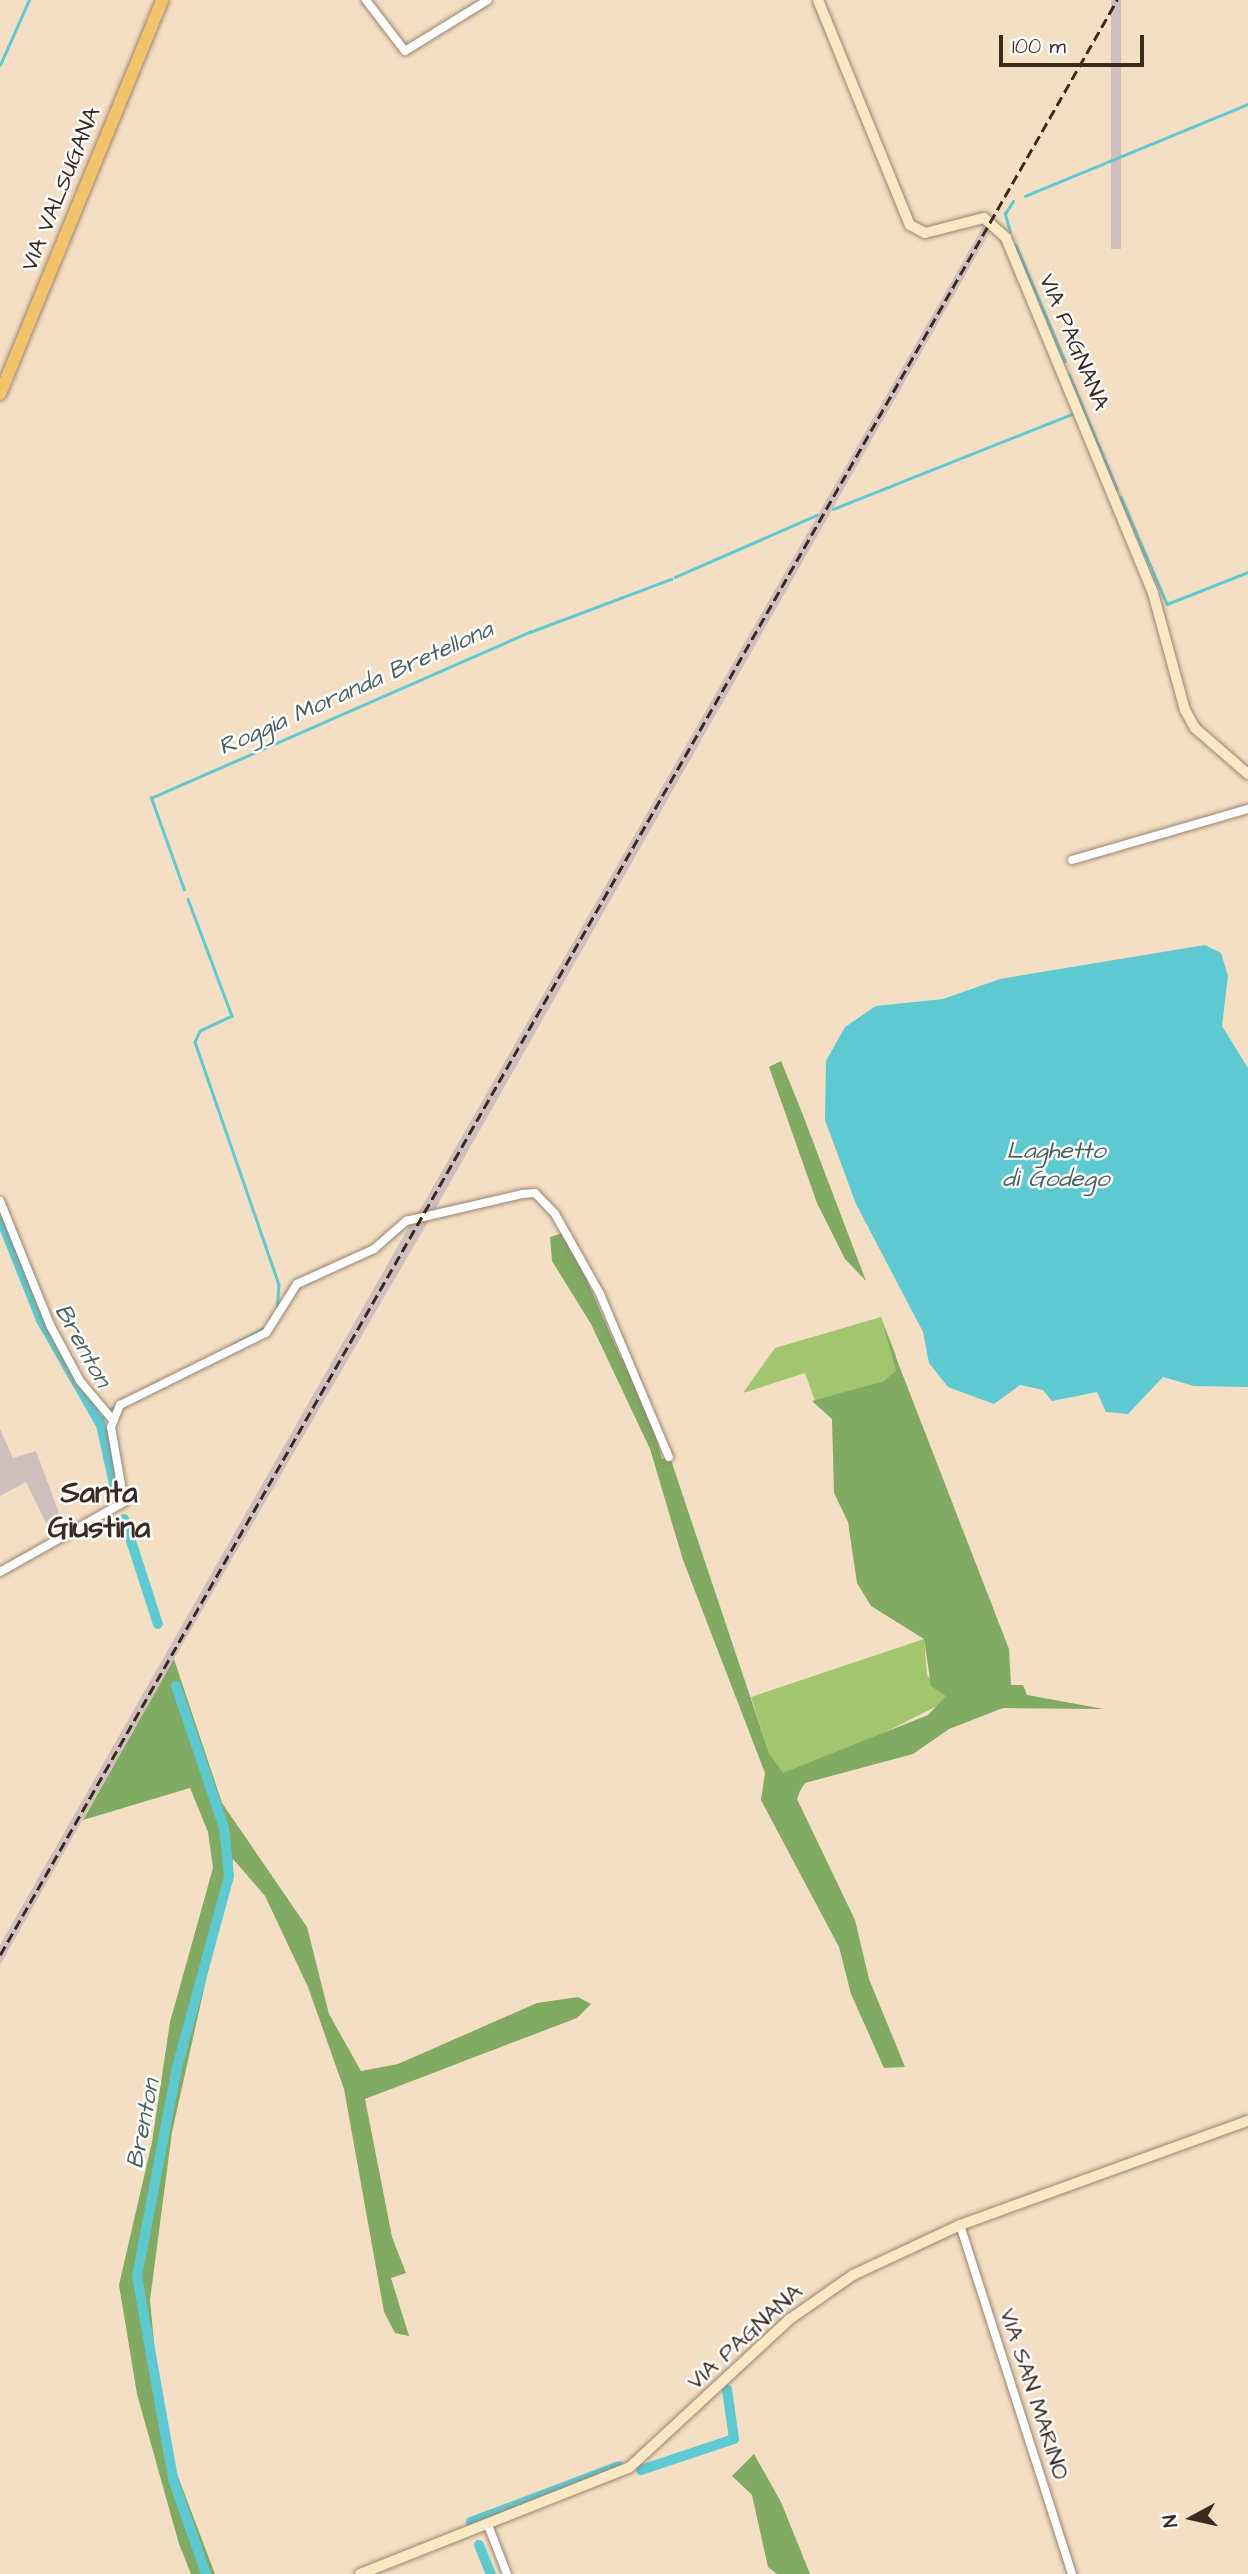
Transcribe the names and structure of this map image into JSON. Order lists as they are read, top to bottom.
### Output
{
  "streets": {
    "main road": ["VIA VALSUGANA"],
    "street": ["VIA PAGNANA", "VIA SAN MARINO"]
  },
  "crossings": [
    ["VIA PAGNANA", "VIA SAN MARINO"]
  ],
  "districts": ["Santa Giustina"],
  "water": ["Roggia Moranda Bretellona", "Laghetto di Godego", "Brenton"],
  "scale_bar": "100 m",
  "north": "left"
}
